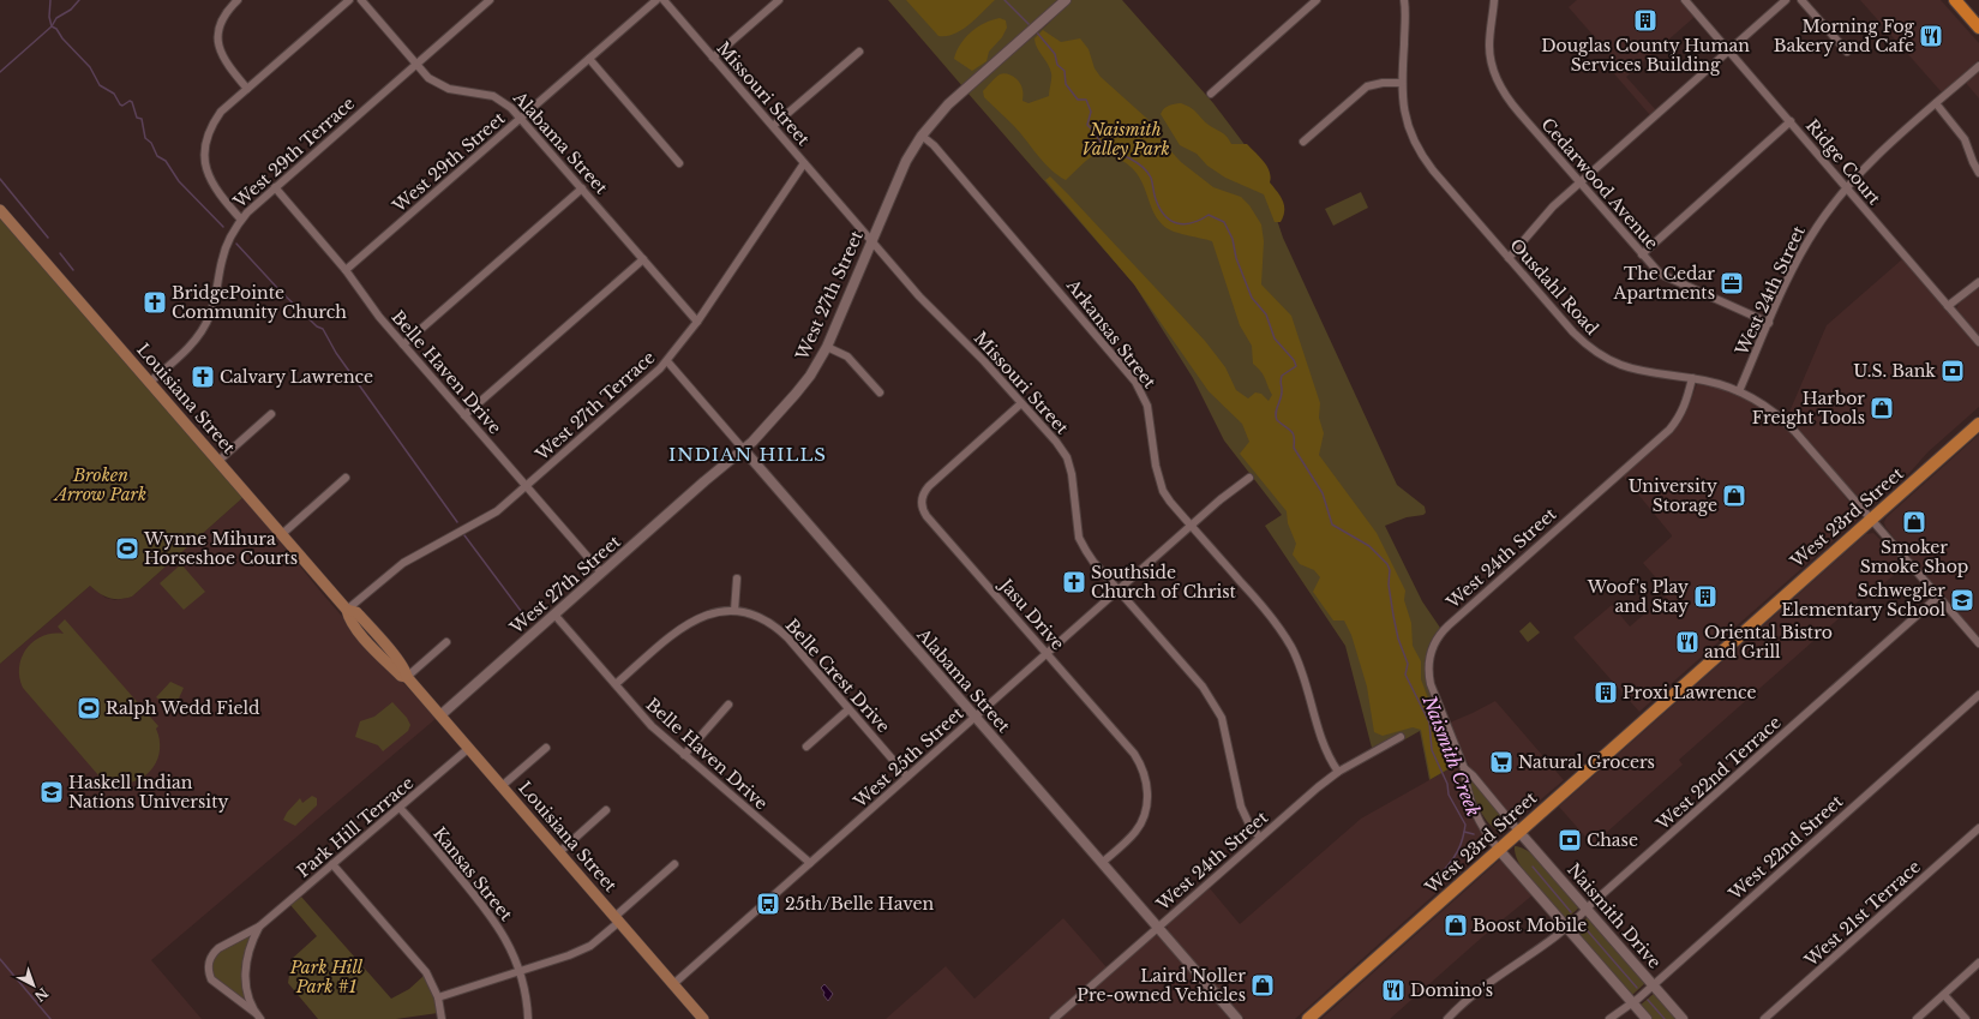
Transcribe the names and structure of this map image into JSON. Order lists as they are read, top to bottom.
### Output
{
  "streets": {
    "main road": ["Louisiana Street", "West 23rd Street"],
    "street": [
      "Missouri Street",
      "Alabama Street",
      "West 29th Terrace",
      "West 29th Street",
      "Ridge Court",
      "Cedarwood Avenue",
      "Ousdahl Road",
      "West 24th Street",
      "West 27th Street",
      "Arkansas Street",
      "Belle Haven Drive",
      "West 27th Terrace",
      "Jasu Drive",
      "Belle Crest Drive",
      "West 25th Street",
      "West 22nd Terrace",
      "Park Hill Terrace",
      "West 22nd Street",
      "Kansas Street",
      "West 21st Terrace",
      "Naismith Drive"
    ]
  },
  "crossings": [
    ["Missouri Street", "West 24th Street"],
    ["Missouri Street", "West 27th Street"],
    ["Missouri Street", "West 27th Terrace"],
    ["Missouri Street", "Jasu Drive"],
    ["Missouri Street", "West 25th Street"],
    ["Alabama Street", "West 29th Terrace"],
    ["Alabama Street", "West 29th Street"],
    ["Alabama Street", "West 24th Street"],
    ["Alabama Street", "West 27th Street"],
    ["Alabama Street", "West 27th Terrace"],
    ["Alabama Street", "Jasu Drive"],
    ["Alabama Street", "West 25th Street"],
    ["West 29th Terrace", "Belle Haven Drive"],
    ["West 29th Terrace", "Louisiana Street"],
    ["West 29th Street", "Belle Haven Drive"],
    ["Ridge Court", "West 24th Street"],
    ["Cedarwood Avenue", "West 24th Street"],
    ["Ousdahl Road", "West 24th Street"],
    ["Ousdahl Road", "West 23rd Street"],
    ["Ousdahl Road", "West 22nd Terrace"],
    ["West 24th Street", "Arkansas Street"],
    ["West 24th Street", "Naismith Drive"],
    ["West 27th Street", "Arkansas Street"],
    ["West 27th Street", "Belle Haven Drive"],
    ["West 27th Street", "Louisiana Street"],
    ["Arkansas Street", "West 25th Street"],
    ["Belle Haven Drive", "West 27th Terrace"],
    ["Belle Haven Drive", "Belle Crest Drive"],
    ["Belle Haven Drive", "West 25th Street"],
    ["Louisiana Street", "West 27th Terrace"],
    ["Louisiana Street", "West 25th Street"],
    ["Louisiana Street", "Park Hill Terrace"],
    ["West 23rd Street", "Naismith Drive"],
    ["Jasu Drive", "West 25th Street"],
    ["Belle Crest Drive", "West 25th Street"],
    ["West 22nd Terrace", "Naismith Drive"],
    ["Park Hill Terrace", "Kansas Street"],
    ["West 22nd Street", "Naismith Drive"]
  ],
  "districts": ["INDIAN HILLS"],
  "water": ["Naismith Creek"],
  "parks": ["Naismith Valley Park", "Broken Arrow Park", "Park Hill Park #1"],
  "places": {
    "building": ["Douglas County Human Services Building", "Woof's Play and Stay", "Proxi Lawrence"],
    "restaurant": ["Morning Fog Bakery and Cafe", "Oriental Bistro and Grill", "Domino's"],
    "office": ["The Cedar Apartments"],
    "church": ["BridgePointe Community Church", "Calvary Lawrence", "Southside Church of Christ"],
    "bank": ["U.S. Bank", "Chase"],
    "shop": [
      "Harbor Freight Tools",
      "University Storage",
      "Smoker Smoke Shop",
      "Boost Mobile",
      "Laird Noller Pre-owned Vehicles"
    ],
    "sports": ["Wynne Mihura Horseshoe Courts", "Ralph Wedd Field"],
    "school or university": ["Schwegler Elementary School", "Haskell Indian Nations University"],
    "supermarket": ["Natural Grocers"],
    "bus stop": ["25th/Belle Haven"]
  },
  "north": "bottom right"
}
